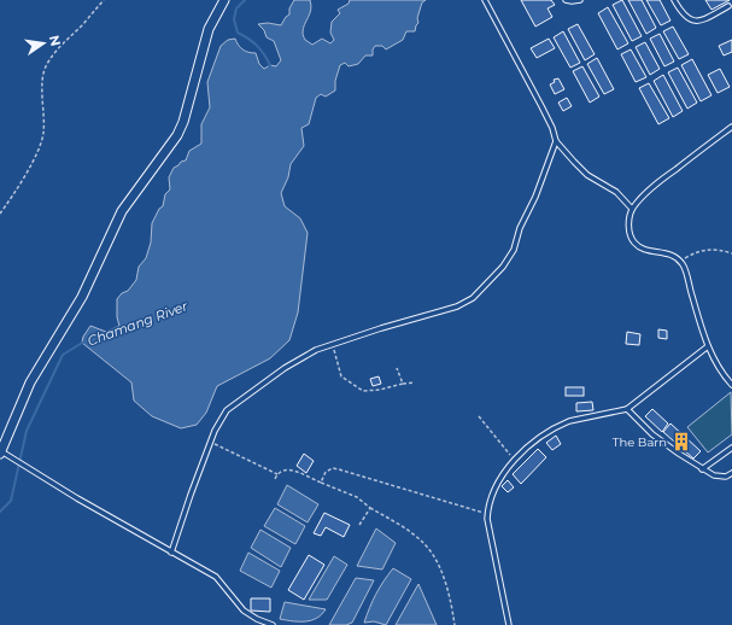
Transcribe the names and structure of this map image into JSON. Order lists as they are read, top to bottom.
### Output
{
  "water": ["Chamang River"],
  "places": {
    "building": ["The Barn"]
  },
  "north": "right"
}
